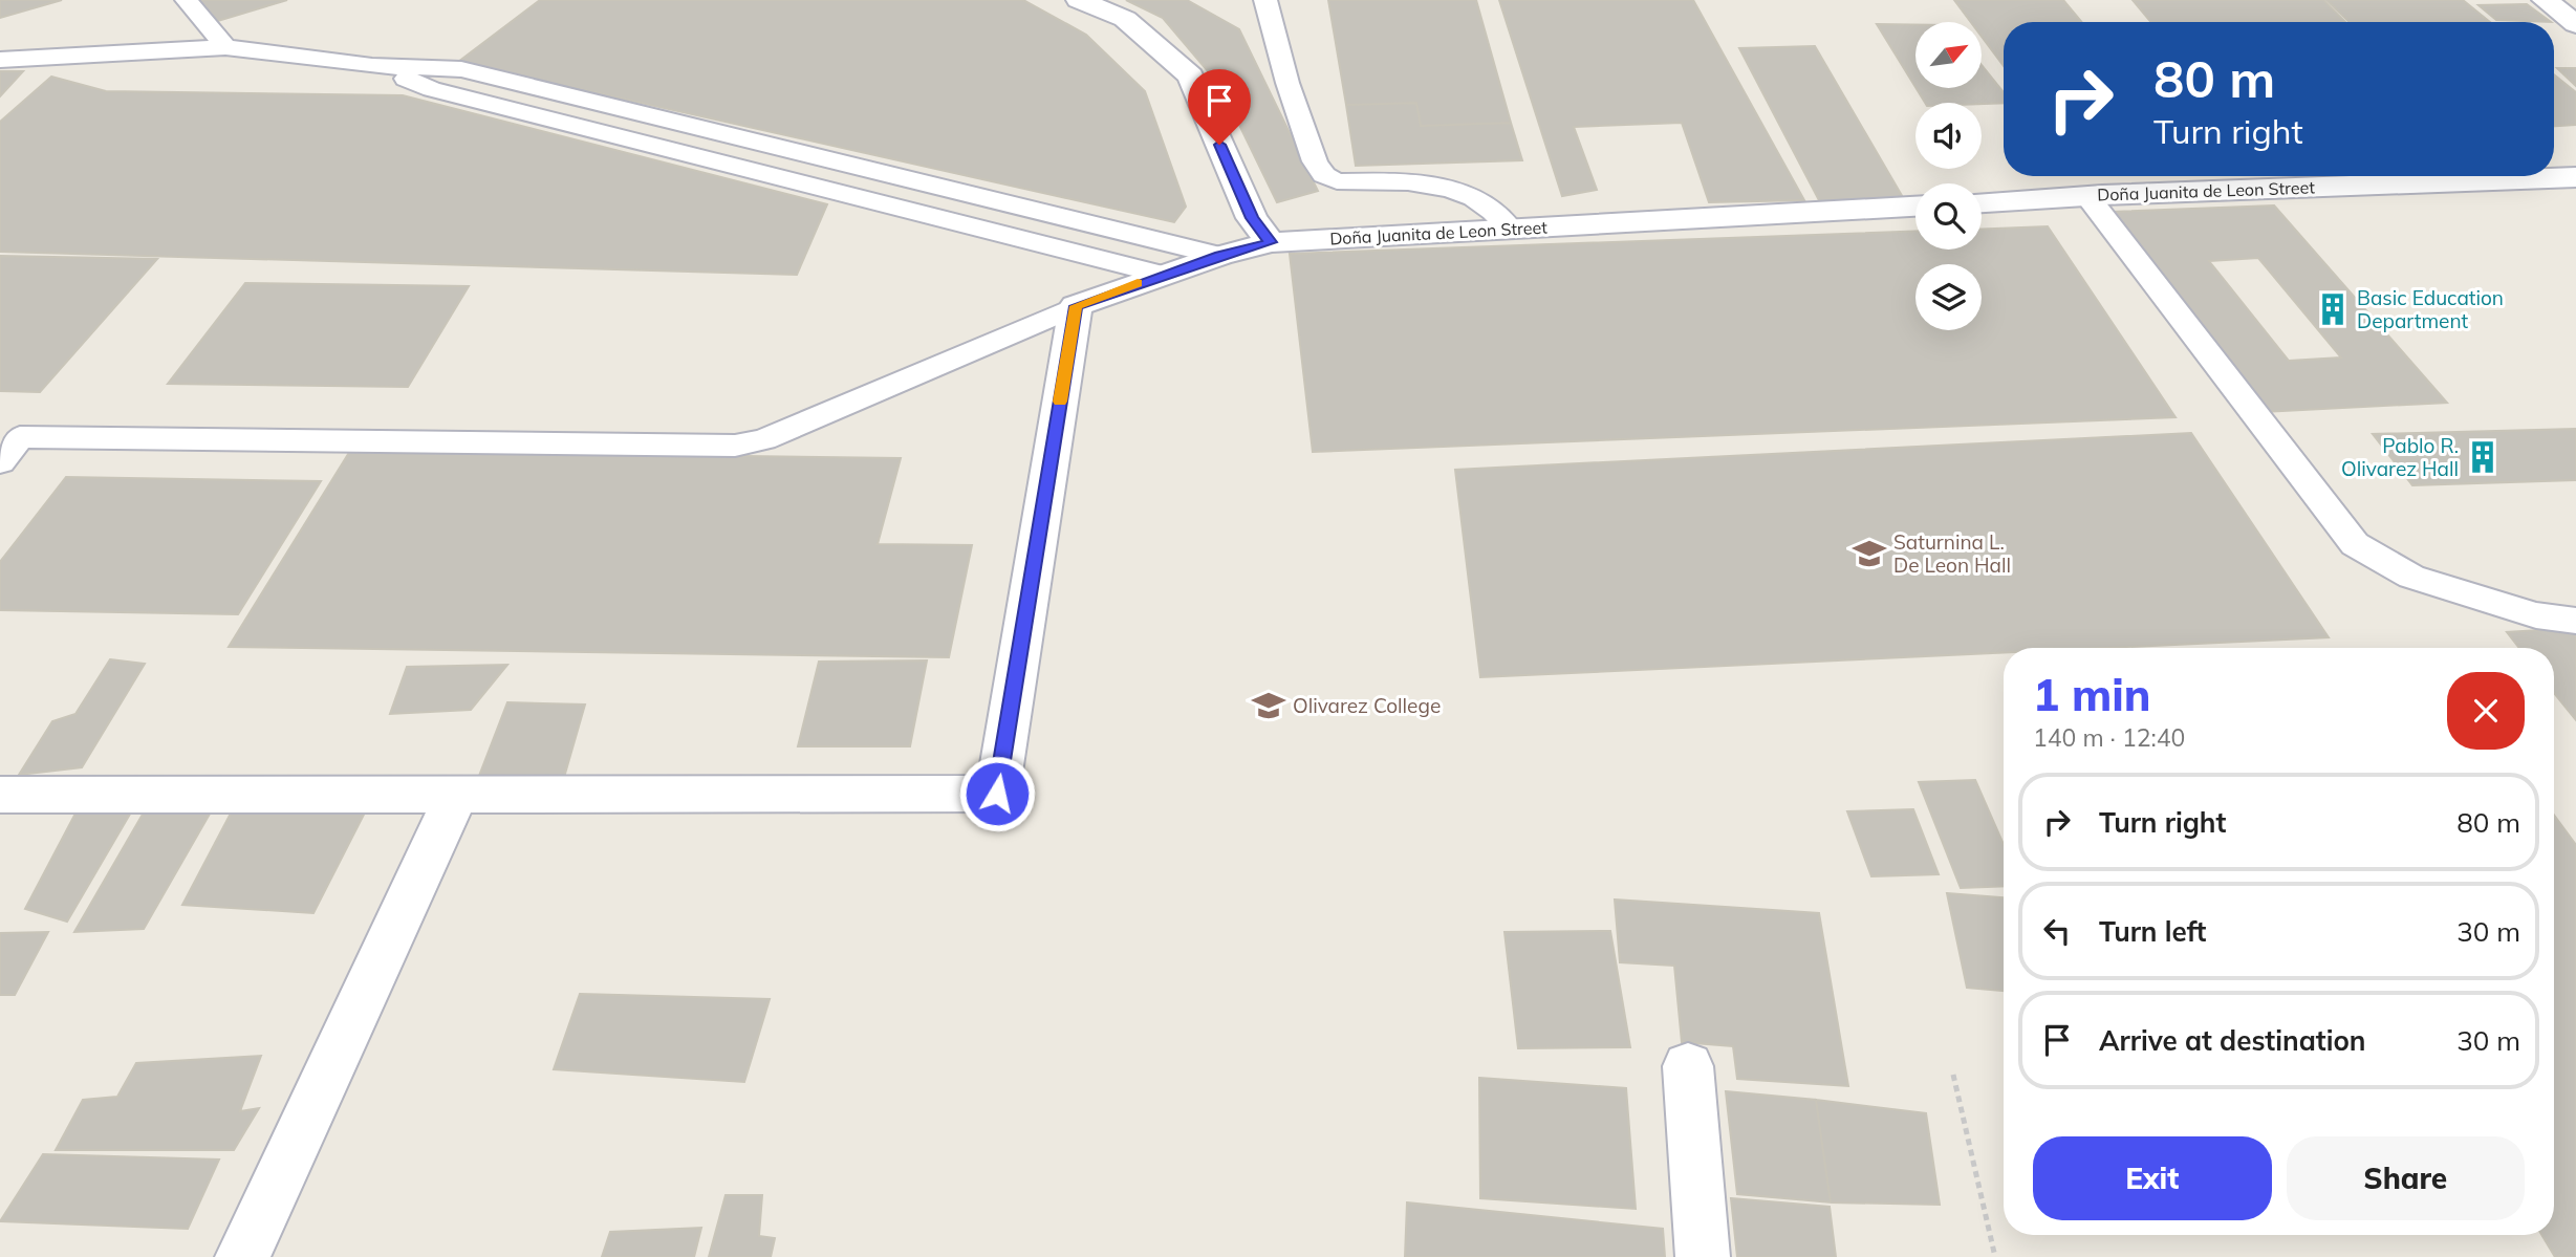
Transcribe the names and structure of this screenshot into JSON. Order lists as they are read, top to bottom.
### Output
{
  "streets": {
    "street": ["Doña Juanita de Leon Street"]
  },
  "places": {
    "building": ["Basic Education Department", "Pablo R. Olivarez Hall"],
    "school or university": ["Saturnina L. De Leon Hall", "Olivarez College"]
  },
  "north": "top right",
  "page": {
    "turn": ["80 m", "Turn right"],
    "heading": ["1 min", "140 m · 12:40"],
    "list": [
      {
        "name": "Turn right",
        "value": "80 m"
      },
      {
        "name": "Turn left",
        "value": "30 m"
      },
      {
        "name": "Arrive at destination",
        "value": "30 m"
      }
    ],
    "buttons": ["Exit", "Share"]
  }
}
